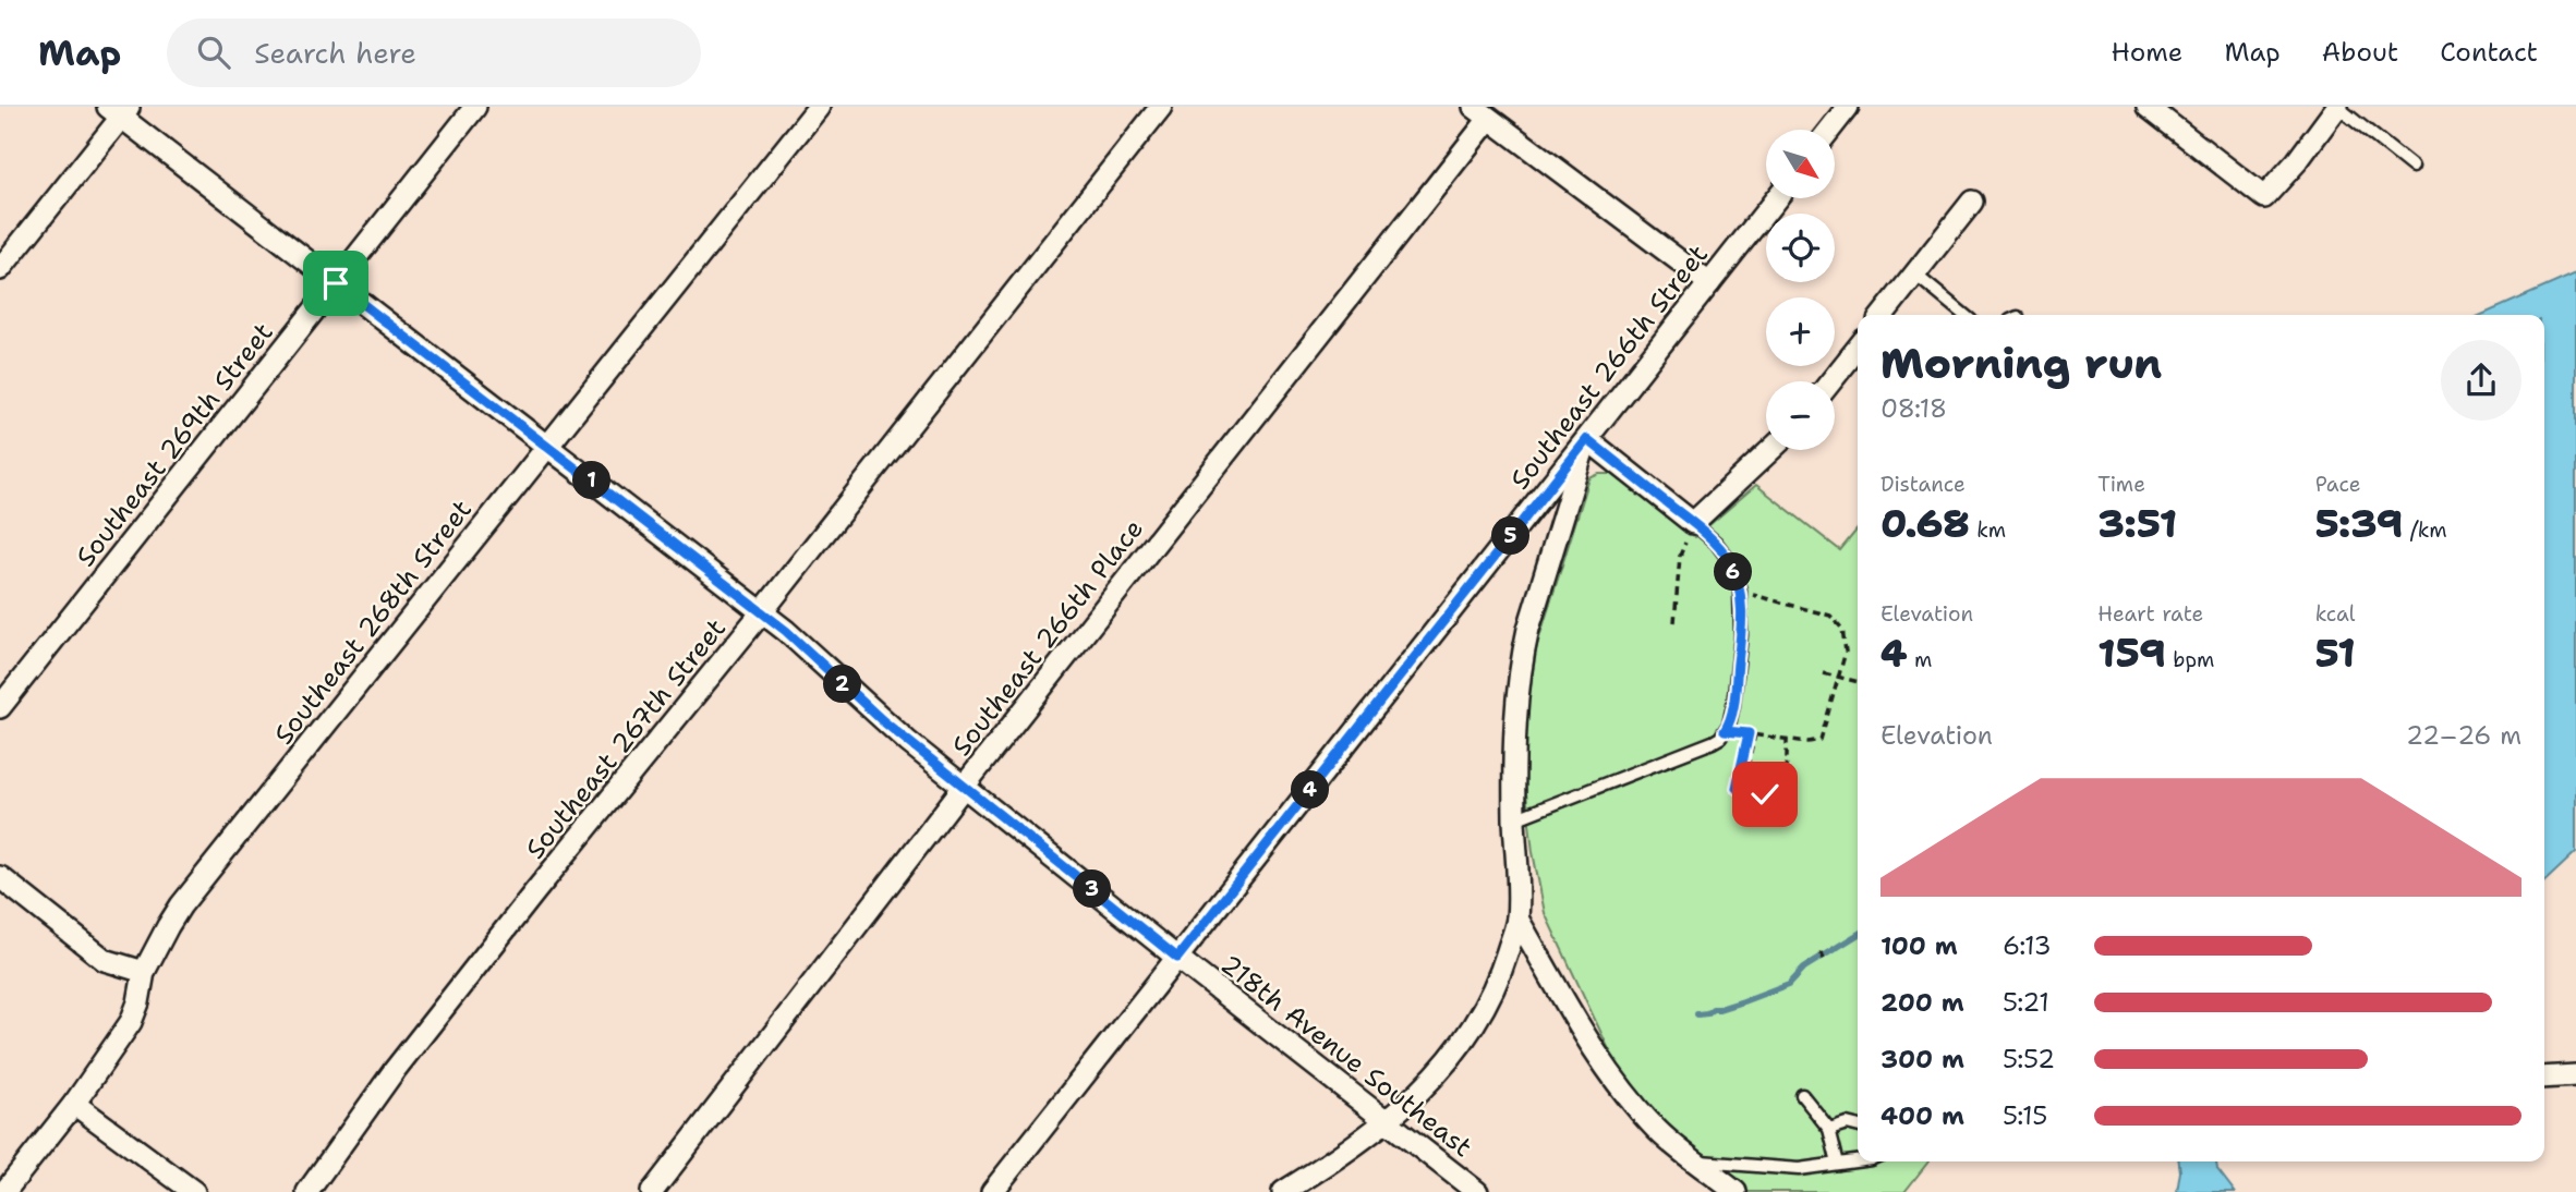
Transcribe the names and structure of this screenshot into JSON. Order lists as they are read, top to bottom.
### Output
{
  "streets": {
    "street": [
      "Southeast 266th Street",
      "Southeast 269th Street",
      "Southeast 268th Street",
      "Southeast 266th Place",
      "Southeast 267th Street",
      "218th Avenue Southeast"
    ]
  },
  "crossings": [
    ["Southeast 266th Street", "218th Avenue Southeast"],
    ["Southeast 269th Street", "218th Avenue Southeast"],
    ["Southeast 268th Street", "218th Avenue Southeast"],
    ["Southeast 266th Place", "218th Avenue Southeast"],
    ["Southeast 267th Street", "218th Avenue Southeast"]
  ],
  "north": "bottom right",
  "page": {
    "header": "Map",
    "search": "Search here",
    "nav": [
      "Home",
      "Map",
      "About",
      "Contact"
    ],
    "map_buttons": ["+", "−"],
    "heading": ["Morning run", "08:18"],
    "stats": [
      ["Distance", "0.68 km"],
      ["Time", "3:51"],
      ["Pace", "5:39 /km"],
      ["Elevation", "4 m"],
      ["Heart rate", "159 bpm"],
      ["kcal", "51"]
    ],
    "pins": [
      "1",
      "5",
      "6",
      "2",
      "4",
      "3"
    ],
    "chart": ["Elevation", "22–26 m"],
    "list": [
      {
        "name": "100 m",
        "note": "6:13"
      },
      {
        "name": "200 m",
        "note": "5:21"
      },
      {
        "name": "300 m",
        "note": "5:52"
      },
      {
        "name": "400 m",
        "note": "5:15"
      }
    ]
  }
}
